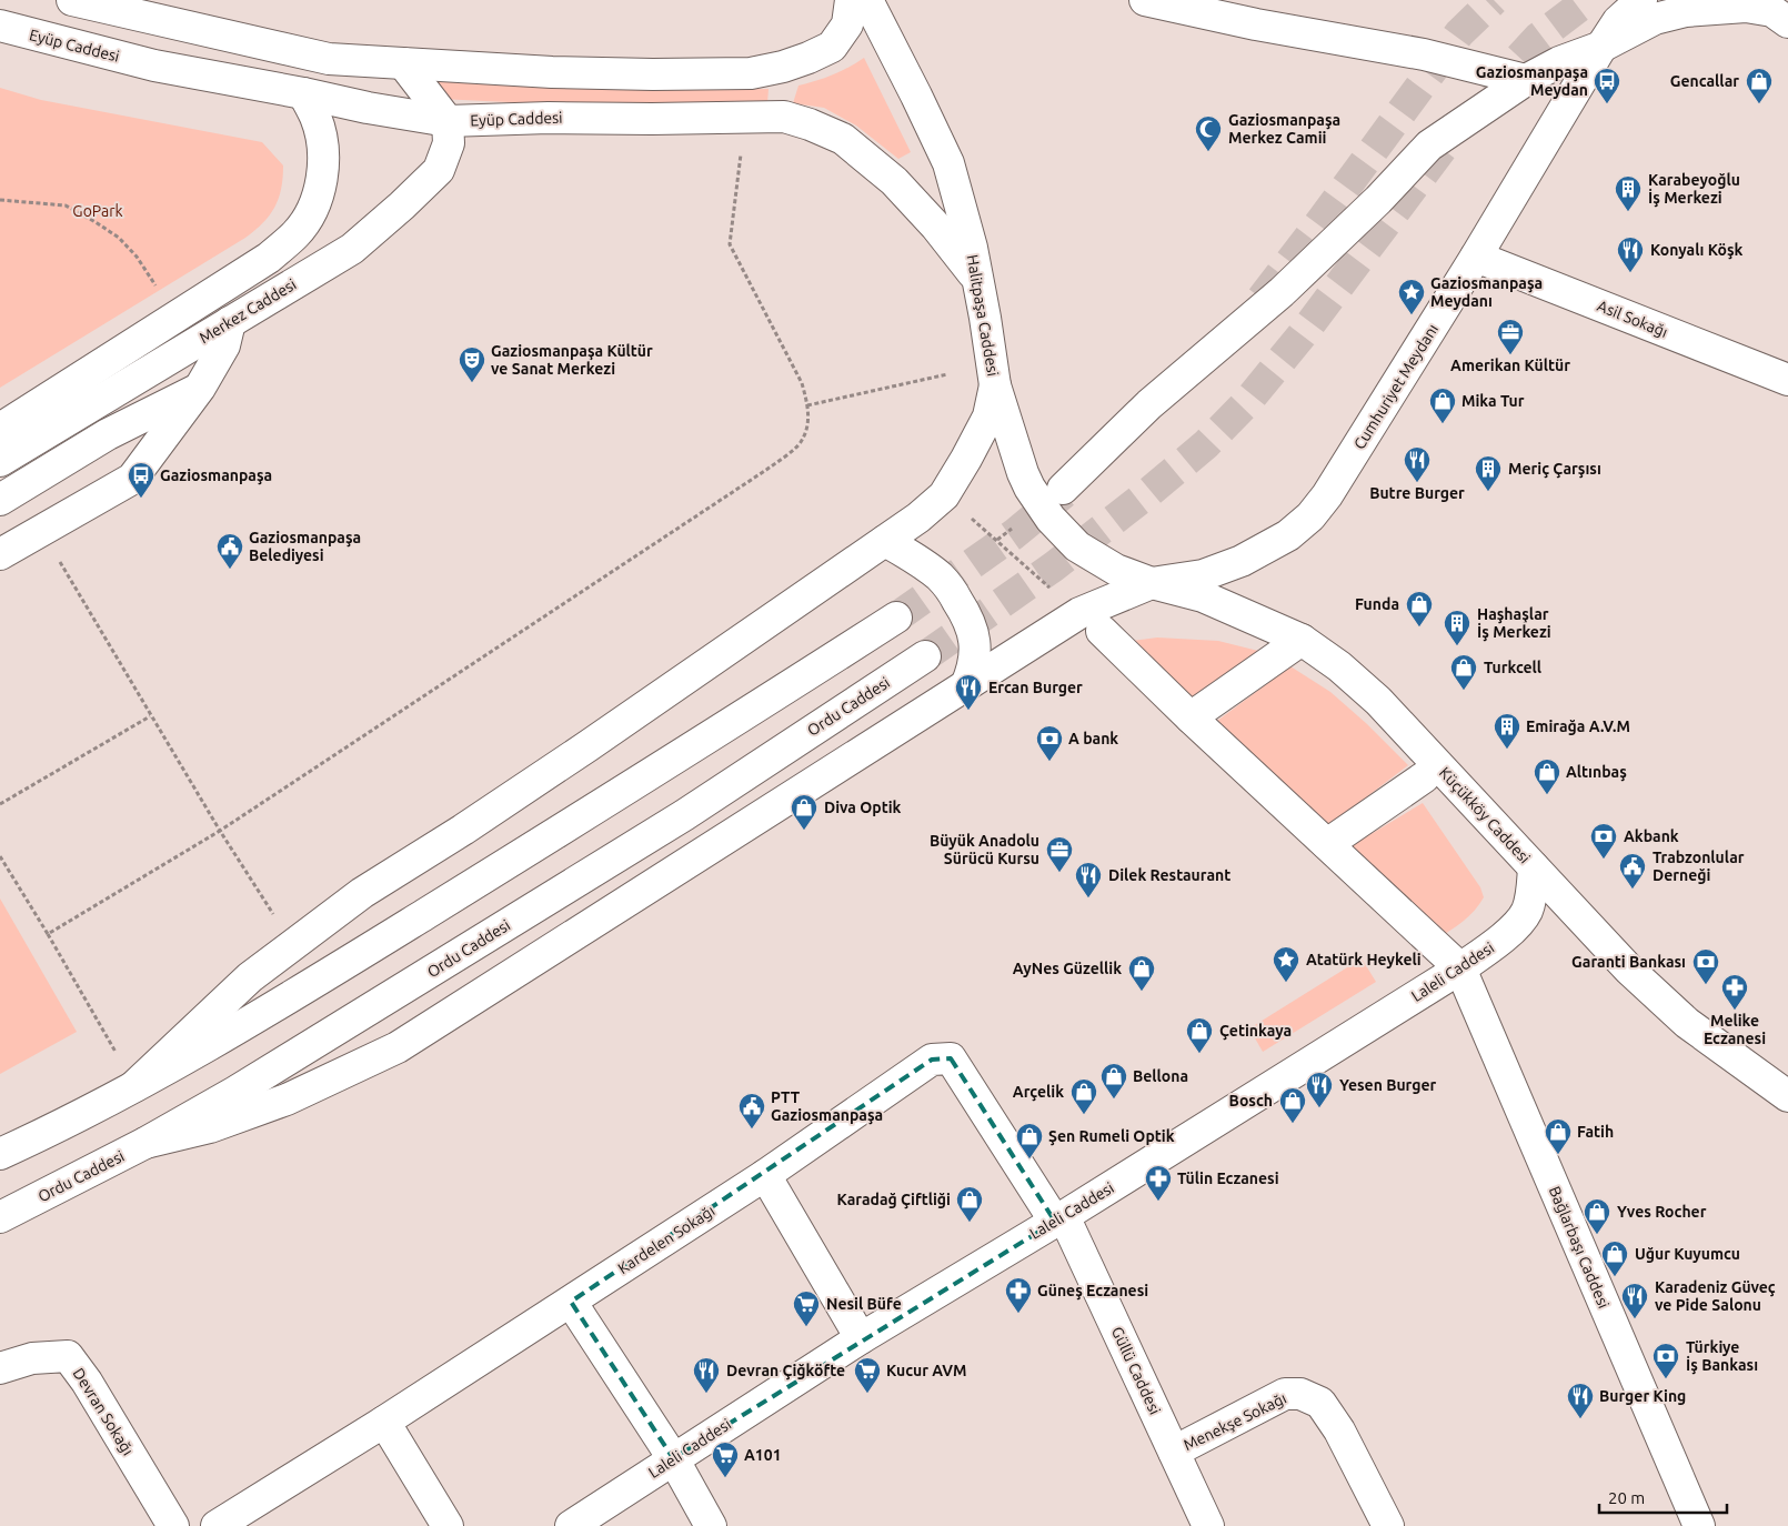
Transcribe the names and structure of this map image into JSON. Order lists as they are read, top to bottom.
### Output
{
  "streets": {
    "main road": [
      "Eyüp Caddesi",
      "Merkez Caddesi",
      "Halitpaşa Caddesi",
      "Asil Sokağı",
      "Cumhuriyet Meydanı",
      "Ordu Caddesi",
      "Küçükköy Caddesi",
      "Laleli Caddesi",
      "Kardelen Sokağı",
      "Bağlarbaşı Caddesi",
      "Güllü Caddesi",
      "Devran Sokağı",
      "Menekşe Sokağı"
    ]
  },
  "crossings": [
    ["Eyüp Caddesi", "Merkez Caddesi"],
    ["Eyüp Caddesi", "Halitpaşa Caddesi"],
    ["Halitpaşa Caddesi", "Cumhuriyet Meydanı"],
    ["Halitpaşa Caddesi", "Küçükköy Caddesi"],
    ["Asil Sokağı", "Cumhuriyet Meydanı"],
    ["Cumhuriyet Meydanı", "Ordu Caddesi"],
    ["Cumhuriyet Meydanı", "Küçükköy Caddesi"],
    ["Küçükköy Caddesi", "Laleli Caddesi"],
    ["Laleli Caddesi", "Kardelen Sokağı"],
    ["Laleli Caddesi", "Bağlarbaşı Caddesi"],
    ["Laleli Caddesi", "Güllü Caddesi"],
    ["Kardelen Sokağı", "Güllü Caddesi"],
    ["Güllü Caddesi", "Menekşe Sokağı"]
  ],
  "parks": ["GoPark"],
  "places": {
    "bus stop": ["Gaziosmanpaşa Meydan", "Gaziosmanpaşa"],
    "shop": [
      "Gencallar",
      "Mika Tur",
      "Funda",
      "Turkcell",
      "Altınbaş",
      "Diva Optik",
      "AyNes Güzellik",
      "Çetinkaya",
      "Bellona",
      "Arçelik",
      "Bosch",
      "Fatih",
      "Şen Rumeli Optik",
      "Karadağ Çiftliği",
      "Yves Rocher",
      "Uğur Kuyumcu"
    ],
    "mosque": ["Gaziosmanpaşa Merkez Camii"],
    "building": [
      "Karabeyoğlu İş Merkezi",
      "Meriç Çarşısı",
      "Haşhaşlar İş Merkezi",
      "Emirağa A.V.M"
    ],
    "restaurant": [
      "Konyalı Köşk",
      "Butre Burger",
      "Ercan Burger",
      "Dilek Restaurant",
      "Yesen Burger",
      "Karadeniz Güveç ve Pide Salonu",
      "Devran Çiğköfte",
      "Burger King"
    ],
    "place": ["Gaziosmanpaşa Meydanı", "Atatürk Heykeli"],
    "office": ["Amerikan Kültür", "Büyük Anadolu Sürücü Kursu"],
    "theatre": ["Gaziosmanpaşa Kültür ve Sanat Merkezi"],
    "public building": ["Gaziosmanpaşa Belediyesi", "Trabzonlular Derneği", "PTT Gaziosmanpaşa"],
    "bank": [
      "A bank",
      "Akbank",
      "Garanti Bankası",
      "Türkiye İş Bankası"
    ],
    "pharmacy": ["Melike Eczanesi", "Tülin Eczanesi", "Güneş Eczanesi"],
    "supermarket": ["Nesil Büfe", "Kucur AVM", "A101"]
  },
  "scale_bar": "20 m"
}
